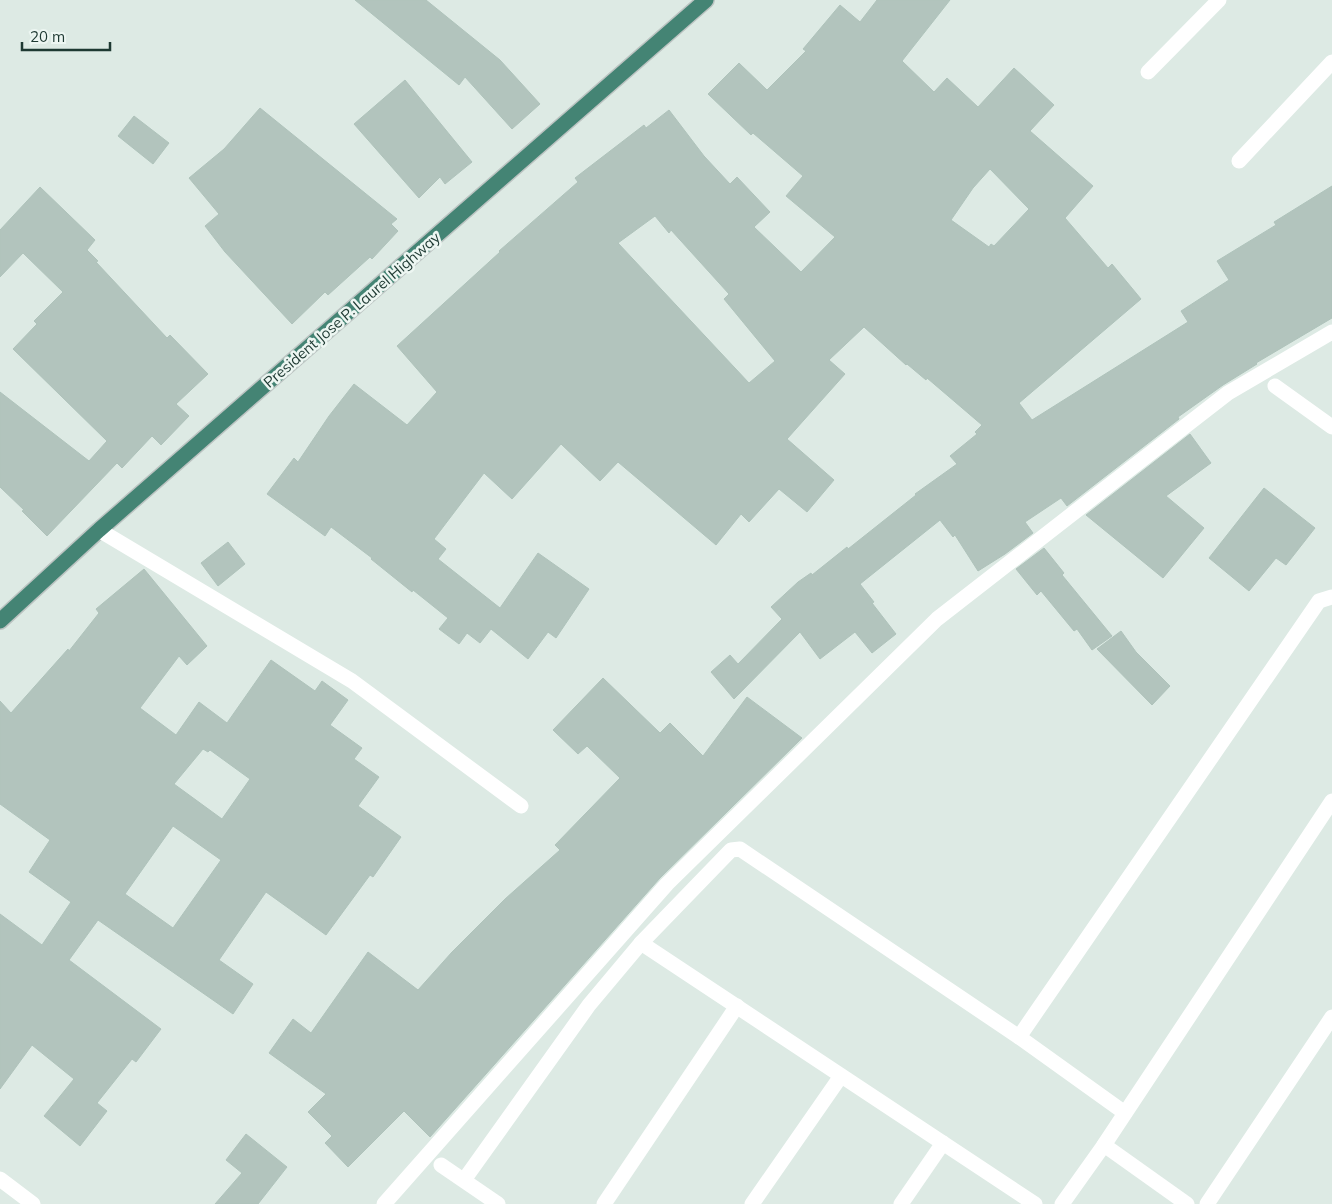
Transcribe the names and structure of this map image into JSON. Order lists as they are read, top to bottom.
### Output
{
  "streets": {
    "highway": ["President Jose P. Laurel Highway"]
  },
  "scale_bar": "20 m"
}
